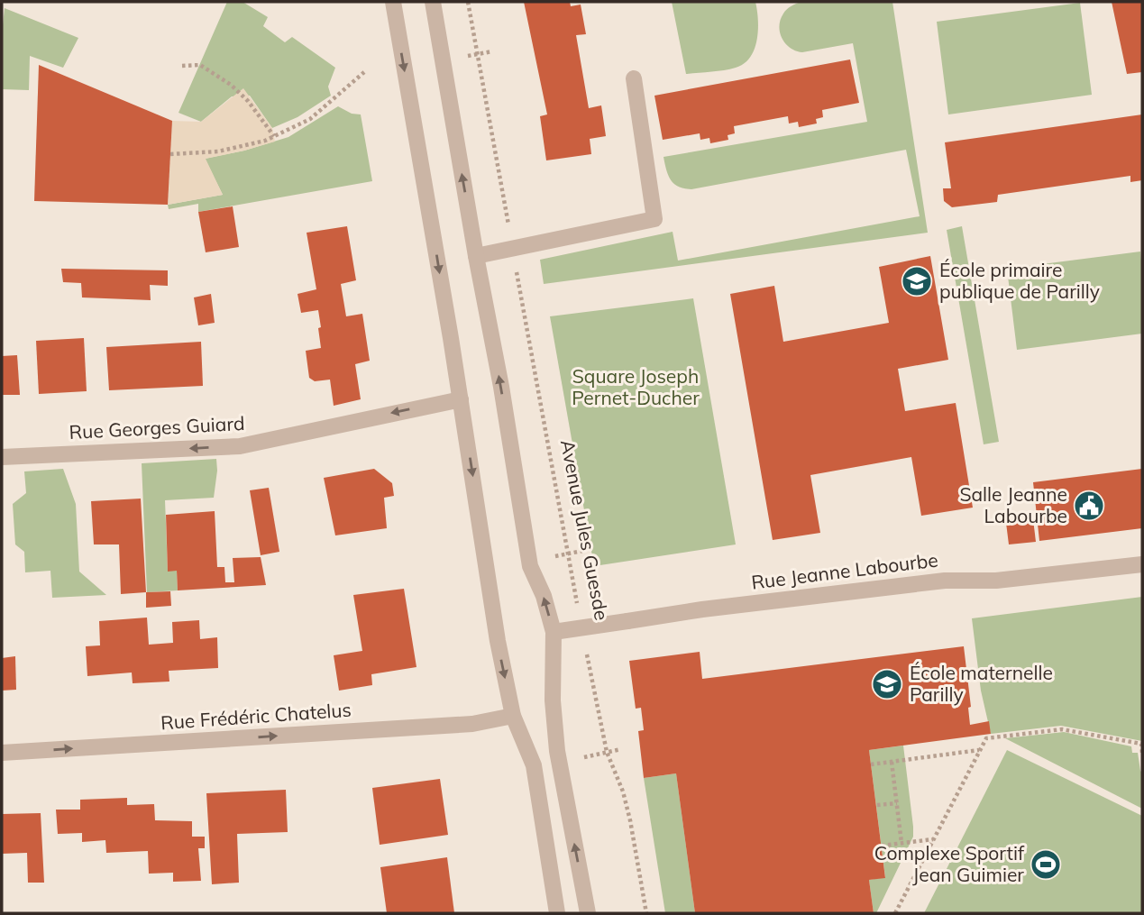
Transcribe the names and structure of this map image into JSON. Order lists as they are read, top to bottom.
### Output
{
  "streets": {
    "street": ["Rue Georges Guiard", "Rue Jeanne Labourbe", "Rue Frédéric Chatelus"],
    "path": ["Avenue Jules Guesde"]
  },
  "crossings": [
    ["Avenue Jules Guesde", "Rue Jeanne Labourbe"]
  ],
  "one_way": ["Rue Georges Guiard", "Rue Frédéric Chatelus"],
  "parks": ["Square Joseph Pernet-Ducher"],
  "places": {
    "school or university": ["École primaire publique de Parilly", "École maternelle Parilly"],
    "public building": ["Salle Jeanne Labourbe"],
    "sports": ["Complexe Sportif Jean Guimier"]
  }
}
